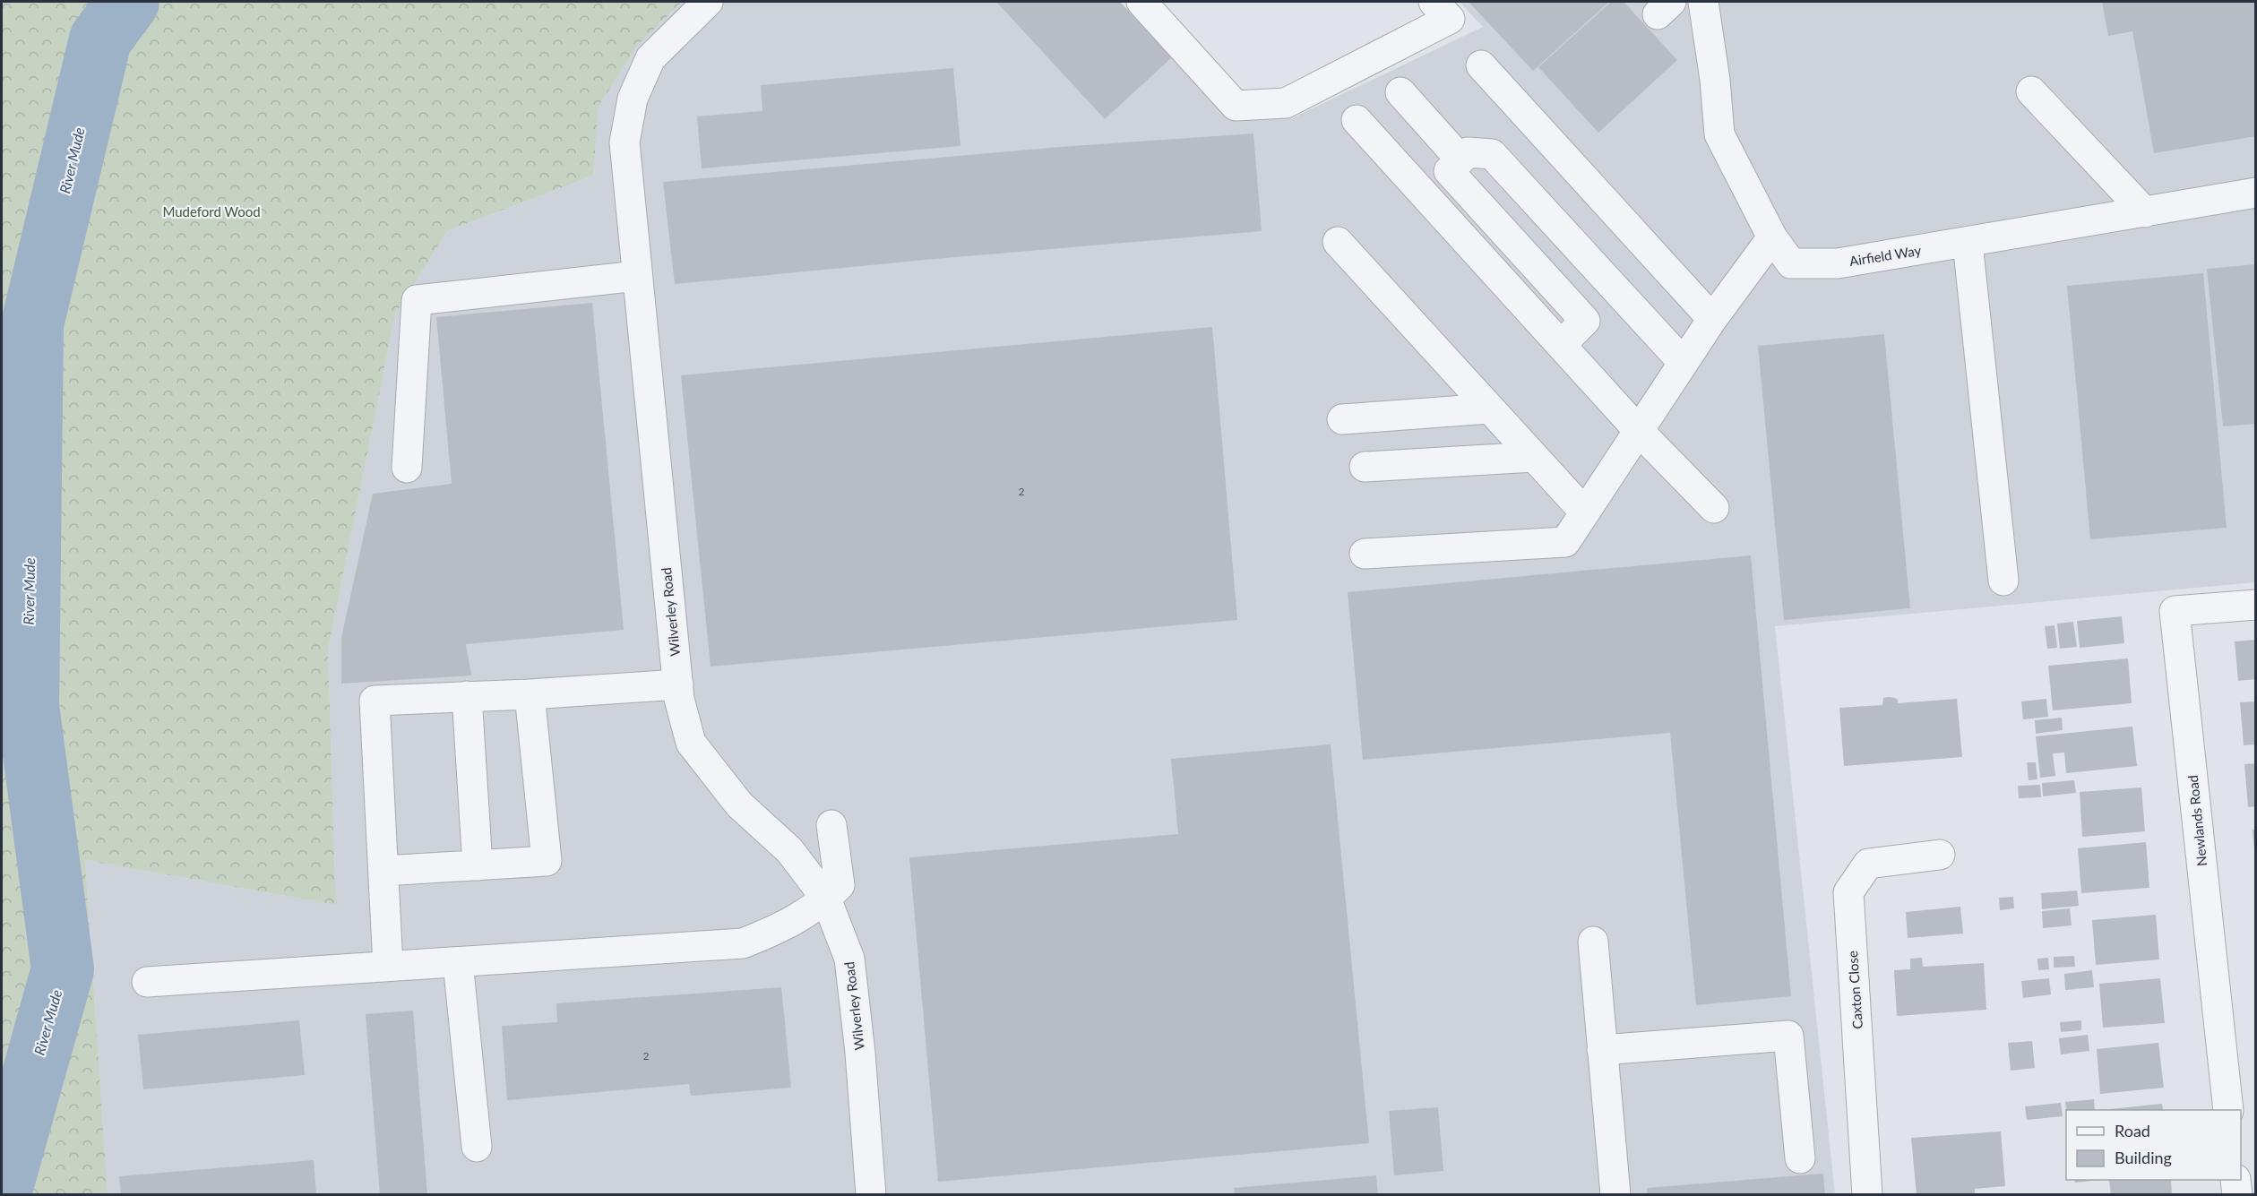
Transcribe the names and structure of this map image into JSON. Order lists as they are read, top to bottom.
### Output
{
  "streets": {
    "street": [
      "Airfield Way",
      "Wilverley Road",
      "Newlands Road",
      "Caxton Close"
    ]
  },
  "water": ["River Mude"],
  "parks": ["Mudeford Wood"],
  "house_numbers": ["2", "2"],
  "legend": ["Road", "Building"]
}
